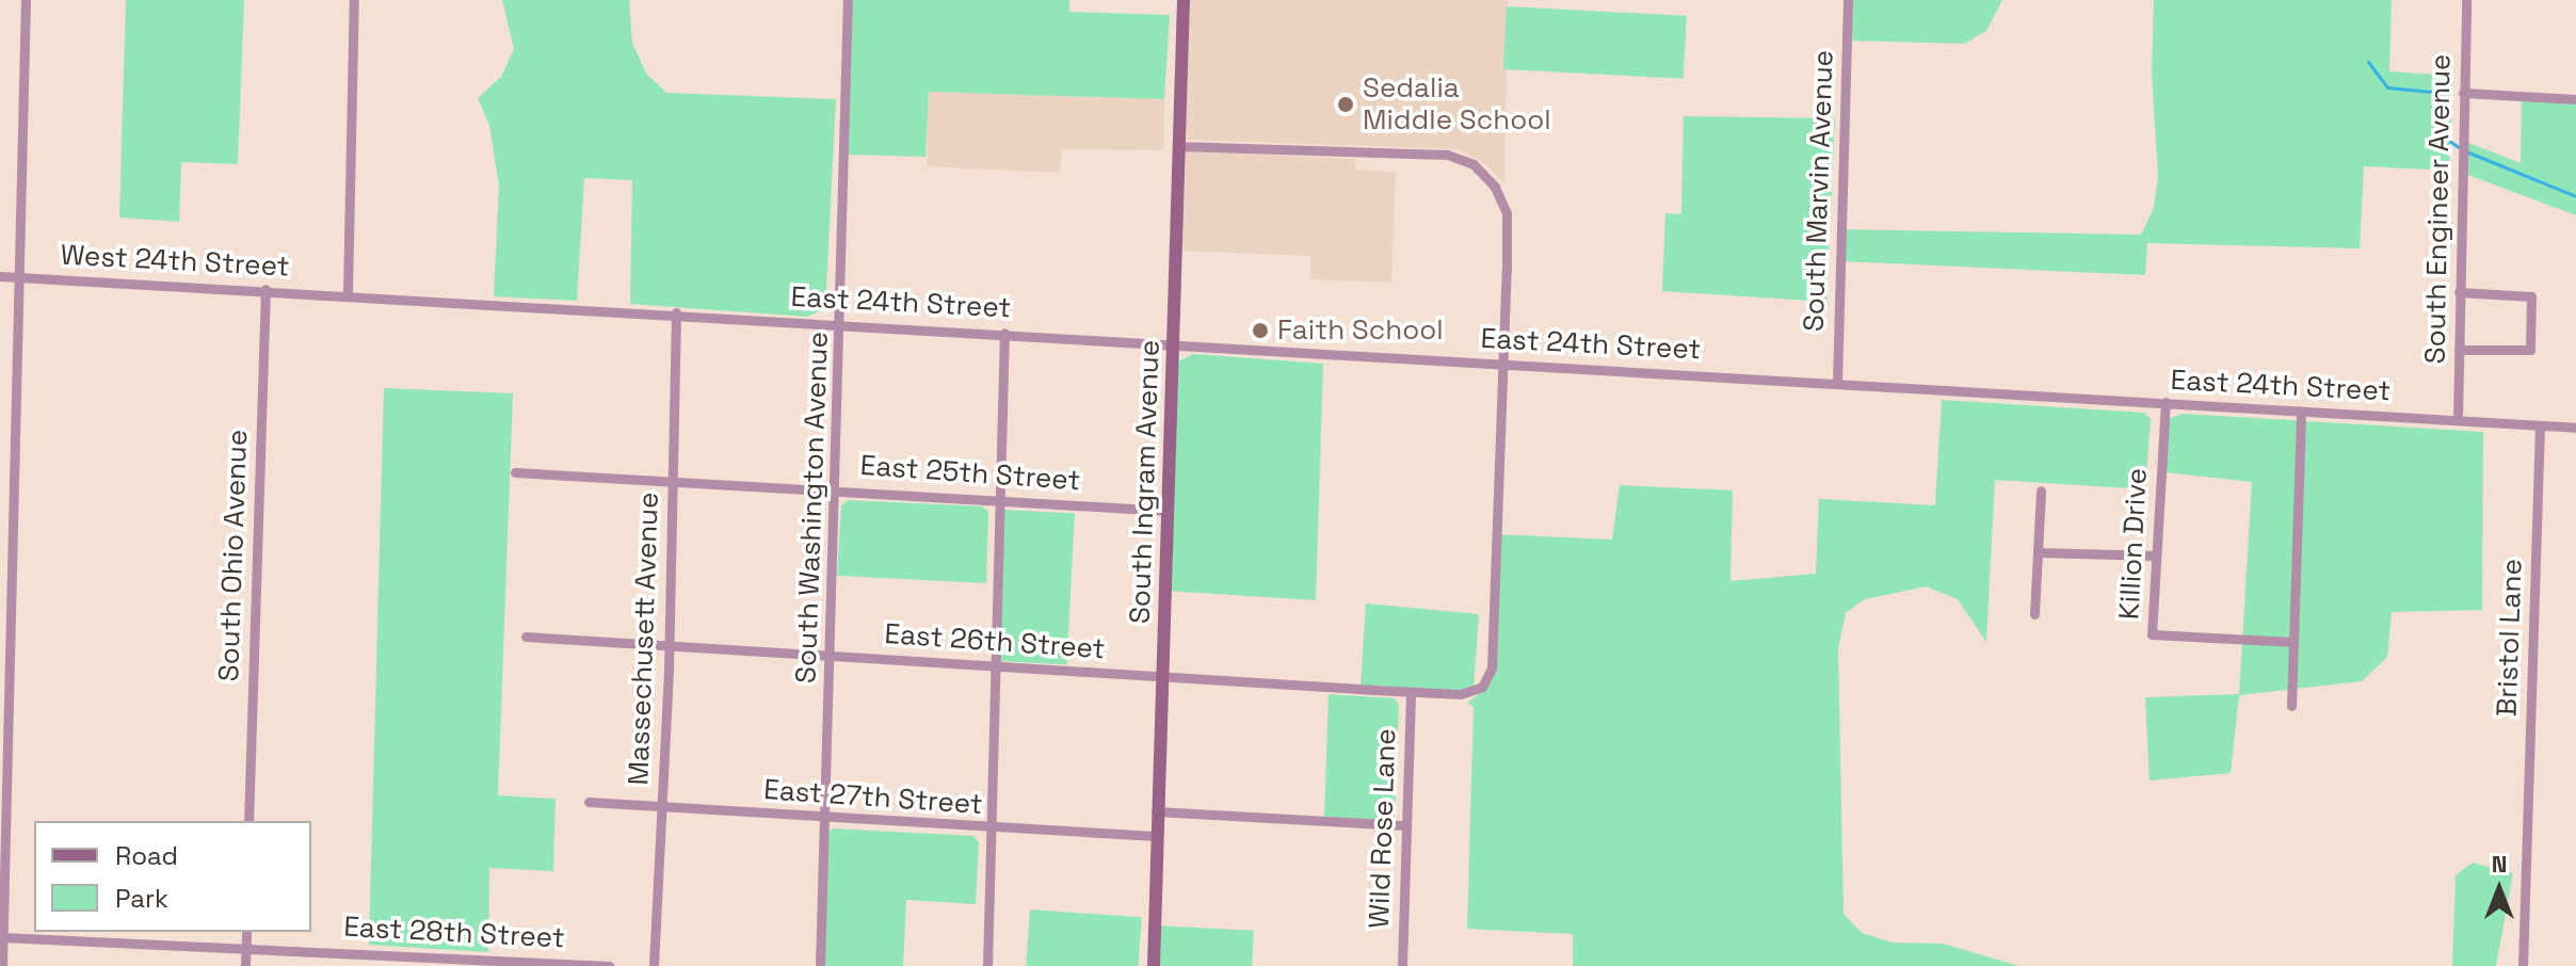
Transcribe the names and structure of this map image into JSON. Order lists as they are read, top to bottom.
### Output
{
  "streets": {
    "main road": ["South Ingram Avenue"],
    "street": [
      "South Marvin Avenue",
      "South Engineer Avenue",
      "West 24th Street",
      "East 24th Street",
      "East 25th Street",
      "South Washington Avenue",
      "Killion Drive",
      "South Ohio Avenue",
      "Bristol Lane",
      "Massechusett Avenue",
      "East 26th Street",
      "East 27th Street",
      "Wild Rose Lane",
      "East 28th Street"
    ]
  },
  "crossings": [
    ["South Marvin Avenue", "East 24th Street"],
    ["South Engineer Avenue", "East 24th Street"],
    ["West 24th Street", "East 24th Street"],
    ["West 24th Street", "South Ohio Avenue"],
    ["East 24th Street", "South Ingram Avenue"],
    ["East 24th Street", "South Washington Avenue"],
    ["East 24th Street", "Killion Drive"],
    ["East 24th Street", "Bristol Lane"],
    ["East 24th Street", "Massechusett Avenue"],
    ["East 24th Street", "East 26th Street"],
    ["East 25th Street", "South Ingram Avenue"],
    ["East 25th Street", "South Washington Avenue"],
    ["East 25th Street", "Massechusett Avenue"],
    ["South Ingram Avenue", "East 26th Street"],
    ["South Ingram Avenue", "East 27th Street"],
    ["South Washington Avenue", "East 26th Street"],
    ["South Washington Avenue", "East 27th Street"],
    ["Massechusett Avenue", "East 26th Street"],
    ["Massechusett Avenue", "East 27th Street"],
    ["East 26th Street", "Wild Rose Lane"]
  ],
  "places": ["Sedalia Middle School", "Faith School"],
  "legend": ["Road", "Park"],
  "north": "top"
}
